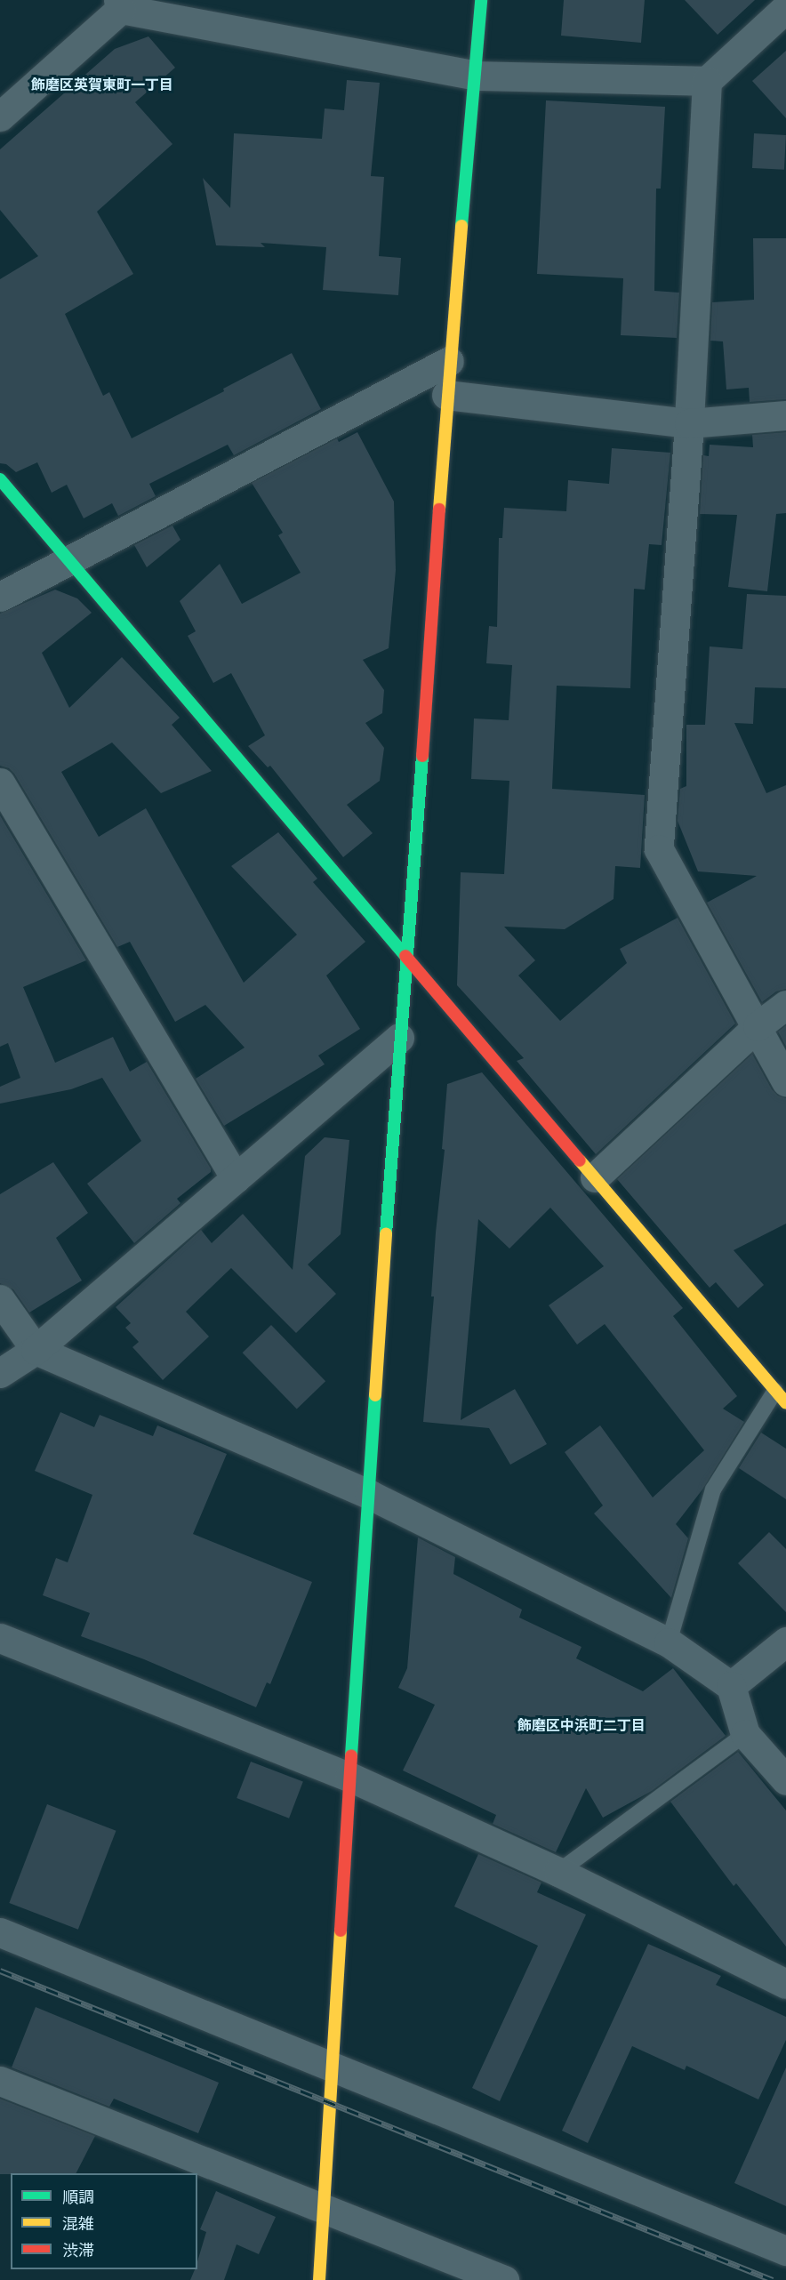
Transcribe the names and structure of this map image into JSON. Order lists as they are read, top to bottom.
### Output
{
  "districts": ["飾磨区英賀東町一丁目", "飾磨区中浜町二丁目"],
  "legend": ["順調", "混雑", "渋滞"]
}
